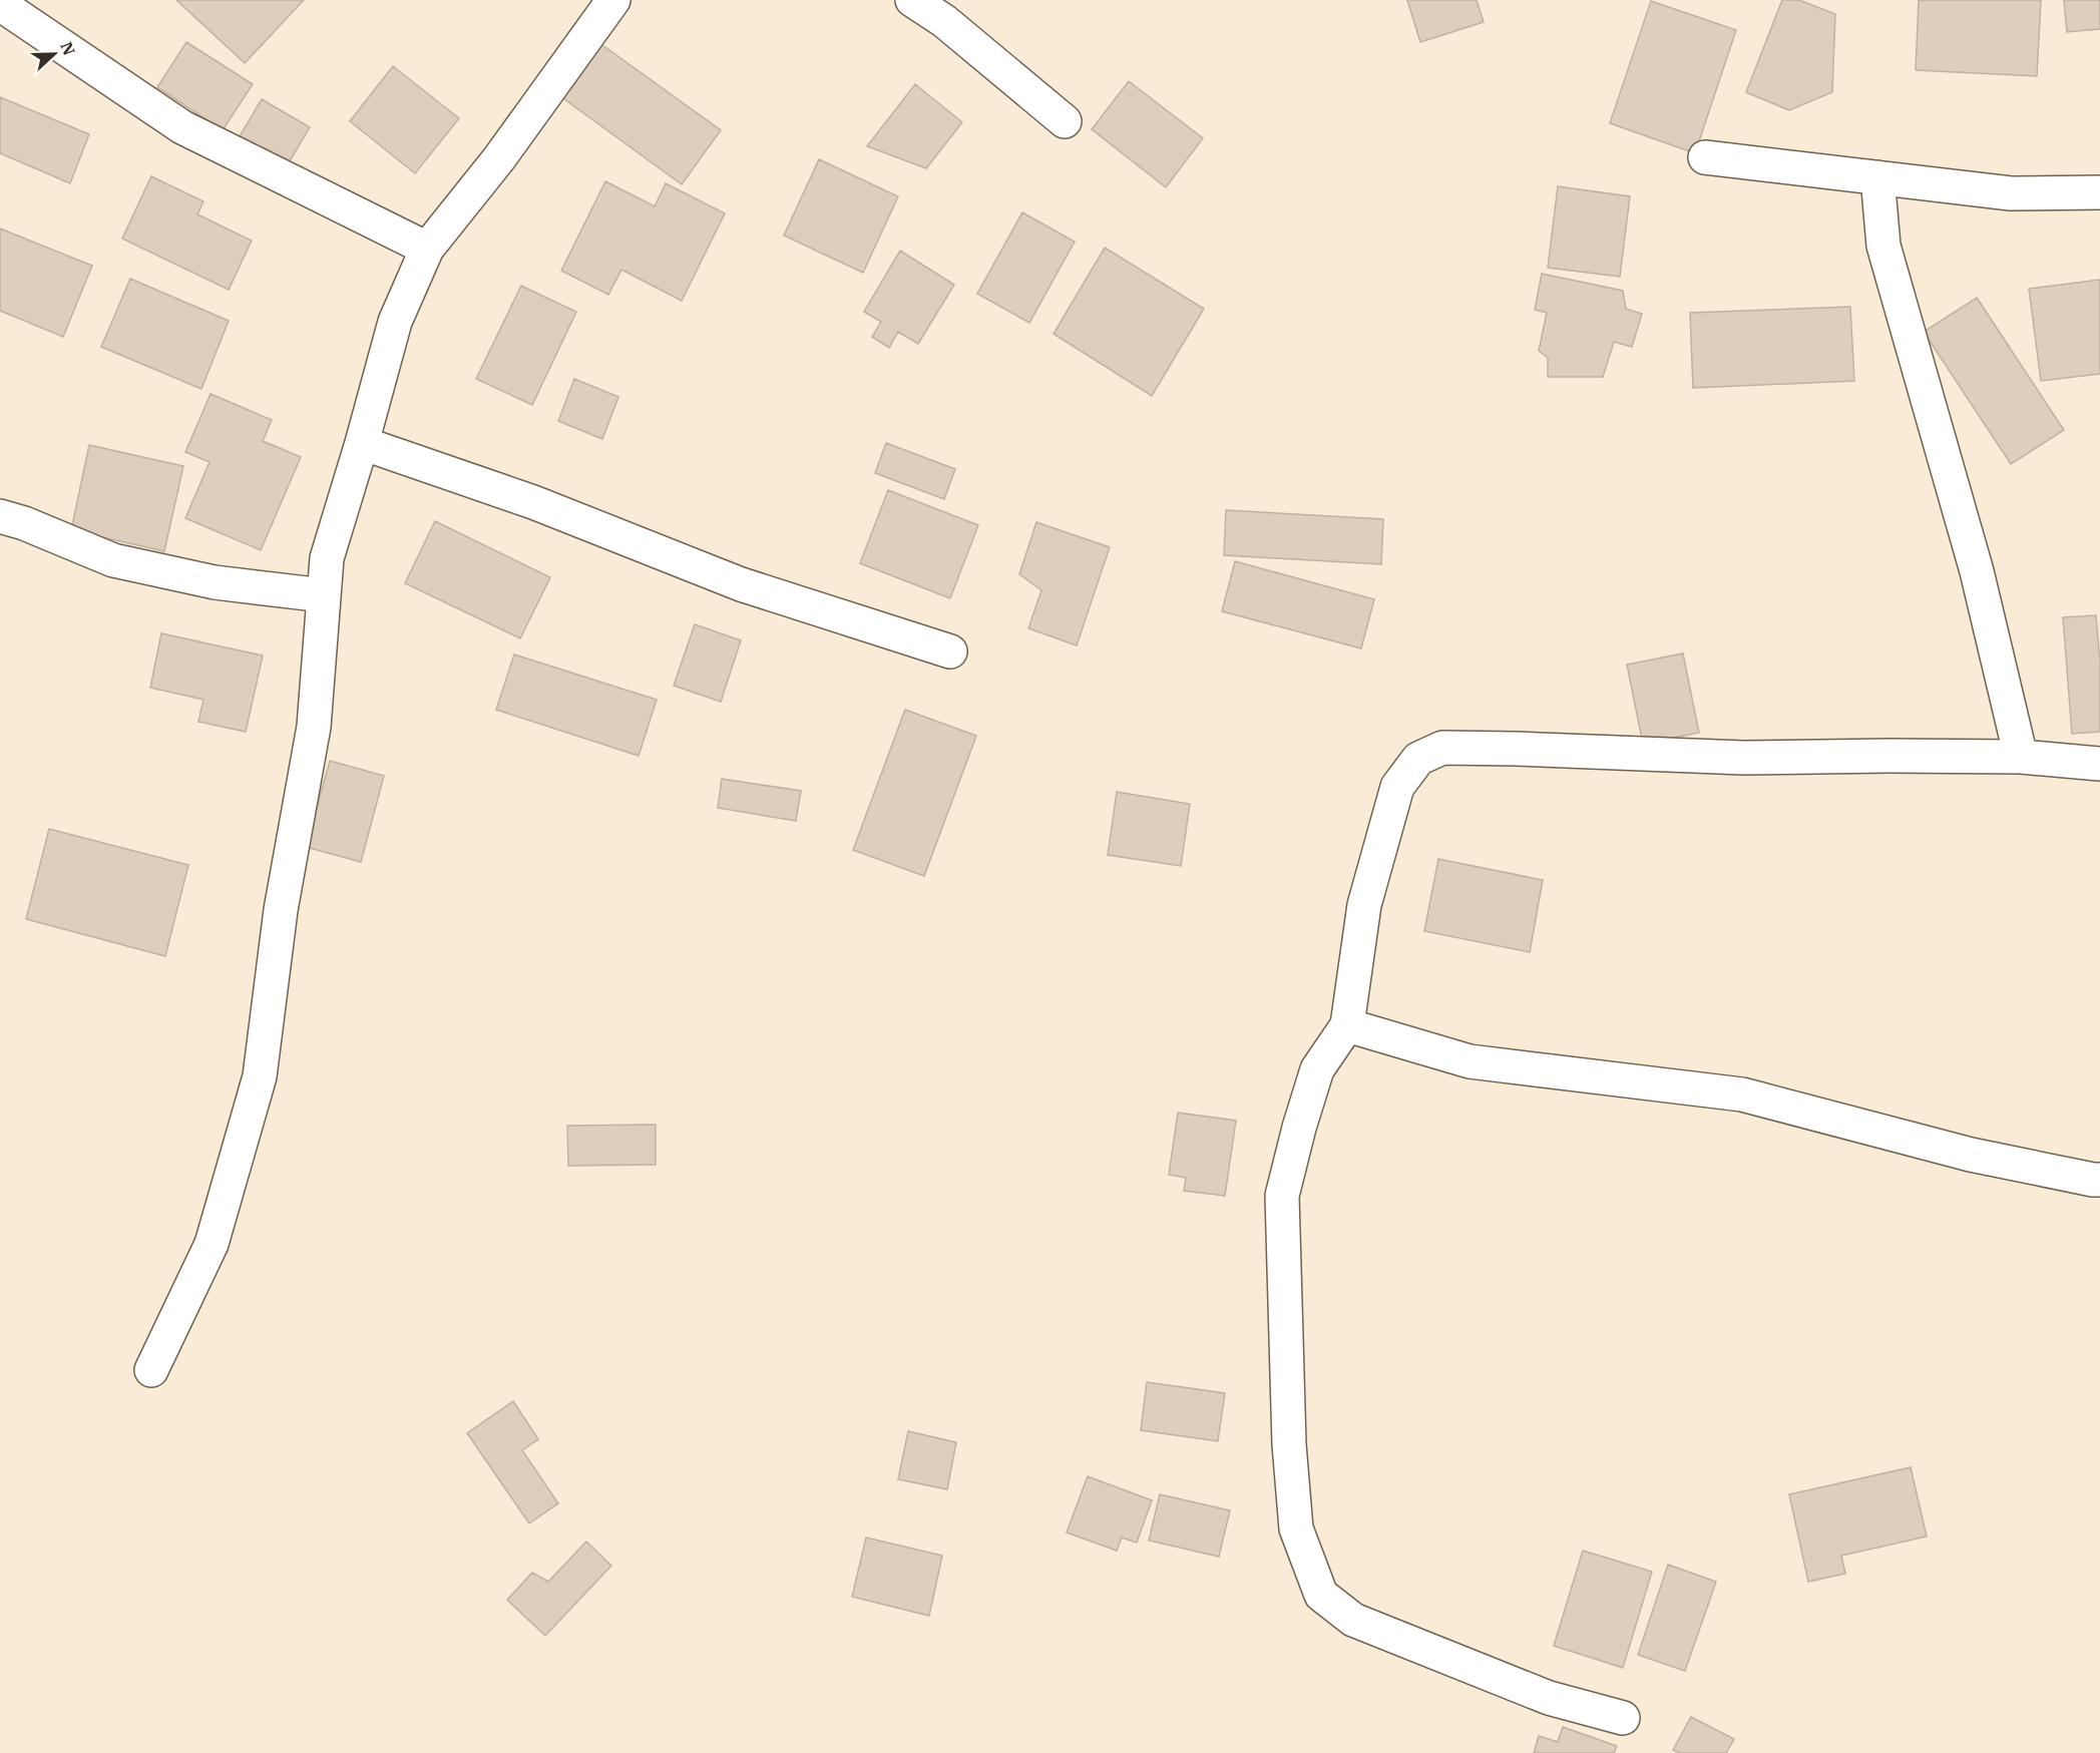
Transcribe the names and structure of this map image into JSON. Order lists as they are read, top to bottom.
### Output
{
  "north": "right"
}
